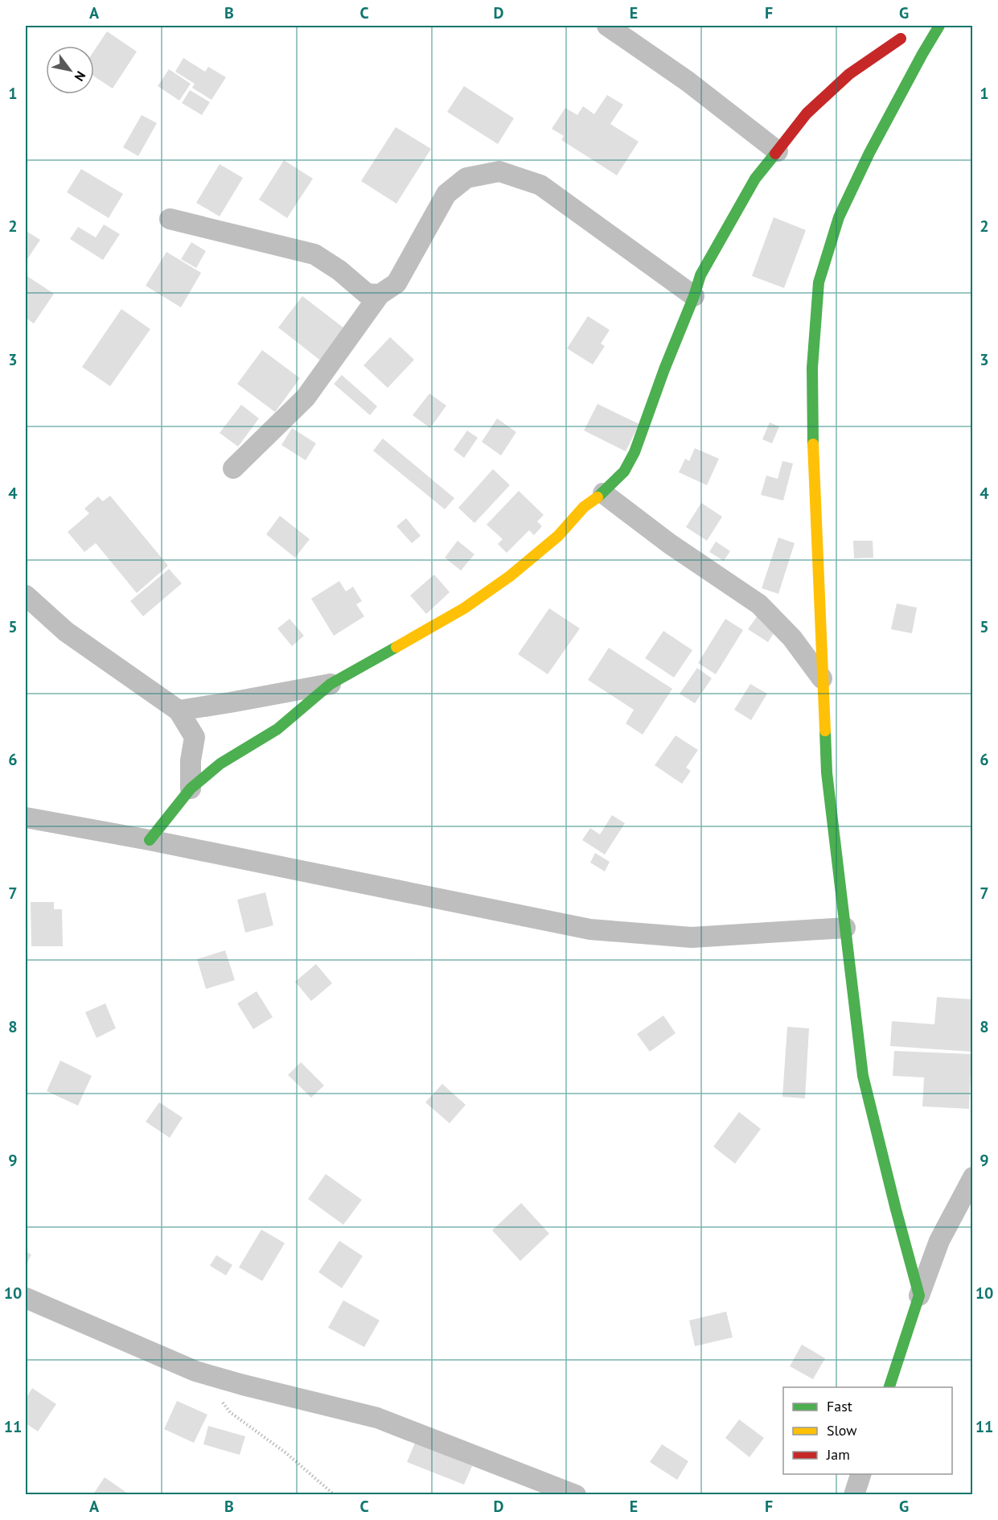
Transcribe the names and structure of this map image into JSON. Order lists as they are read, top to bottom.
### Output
{
  "legend": ["Fast", "Slow", "Jam"],
  "north": "bottom right",
  "grid": {
    "columns": [
      "A",
      "B",
      "C",
      "D",
      "E",
      "F",
      "G"
    ],
    "rows": [
      "1",
      "2",
      "3",
      "4",
      "5",
      "6",
      "7",
      "8",
      "9",
      "10",
      "11"
    ]
  }
}
